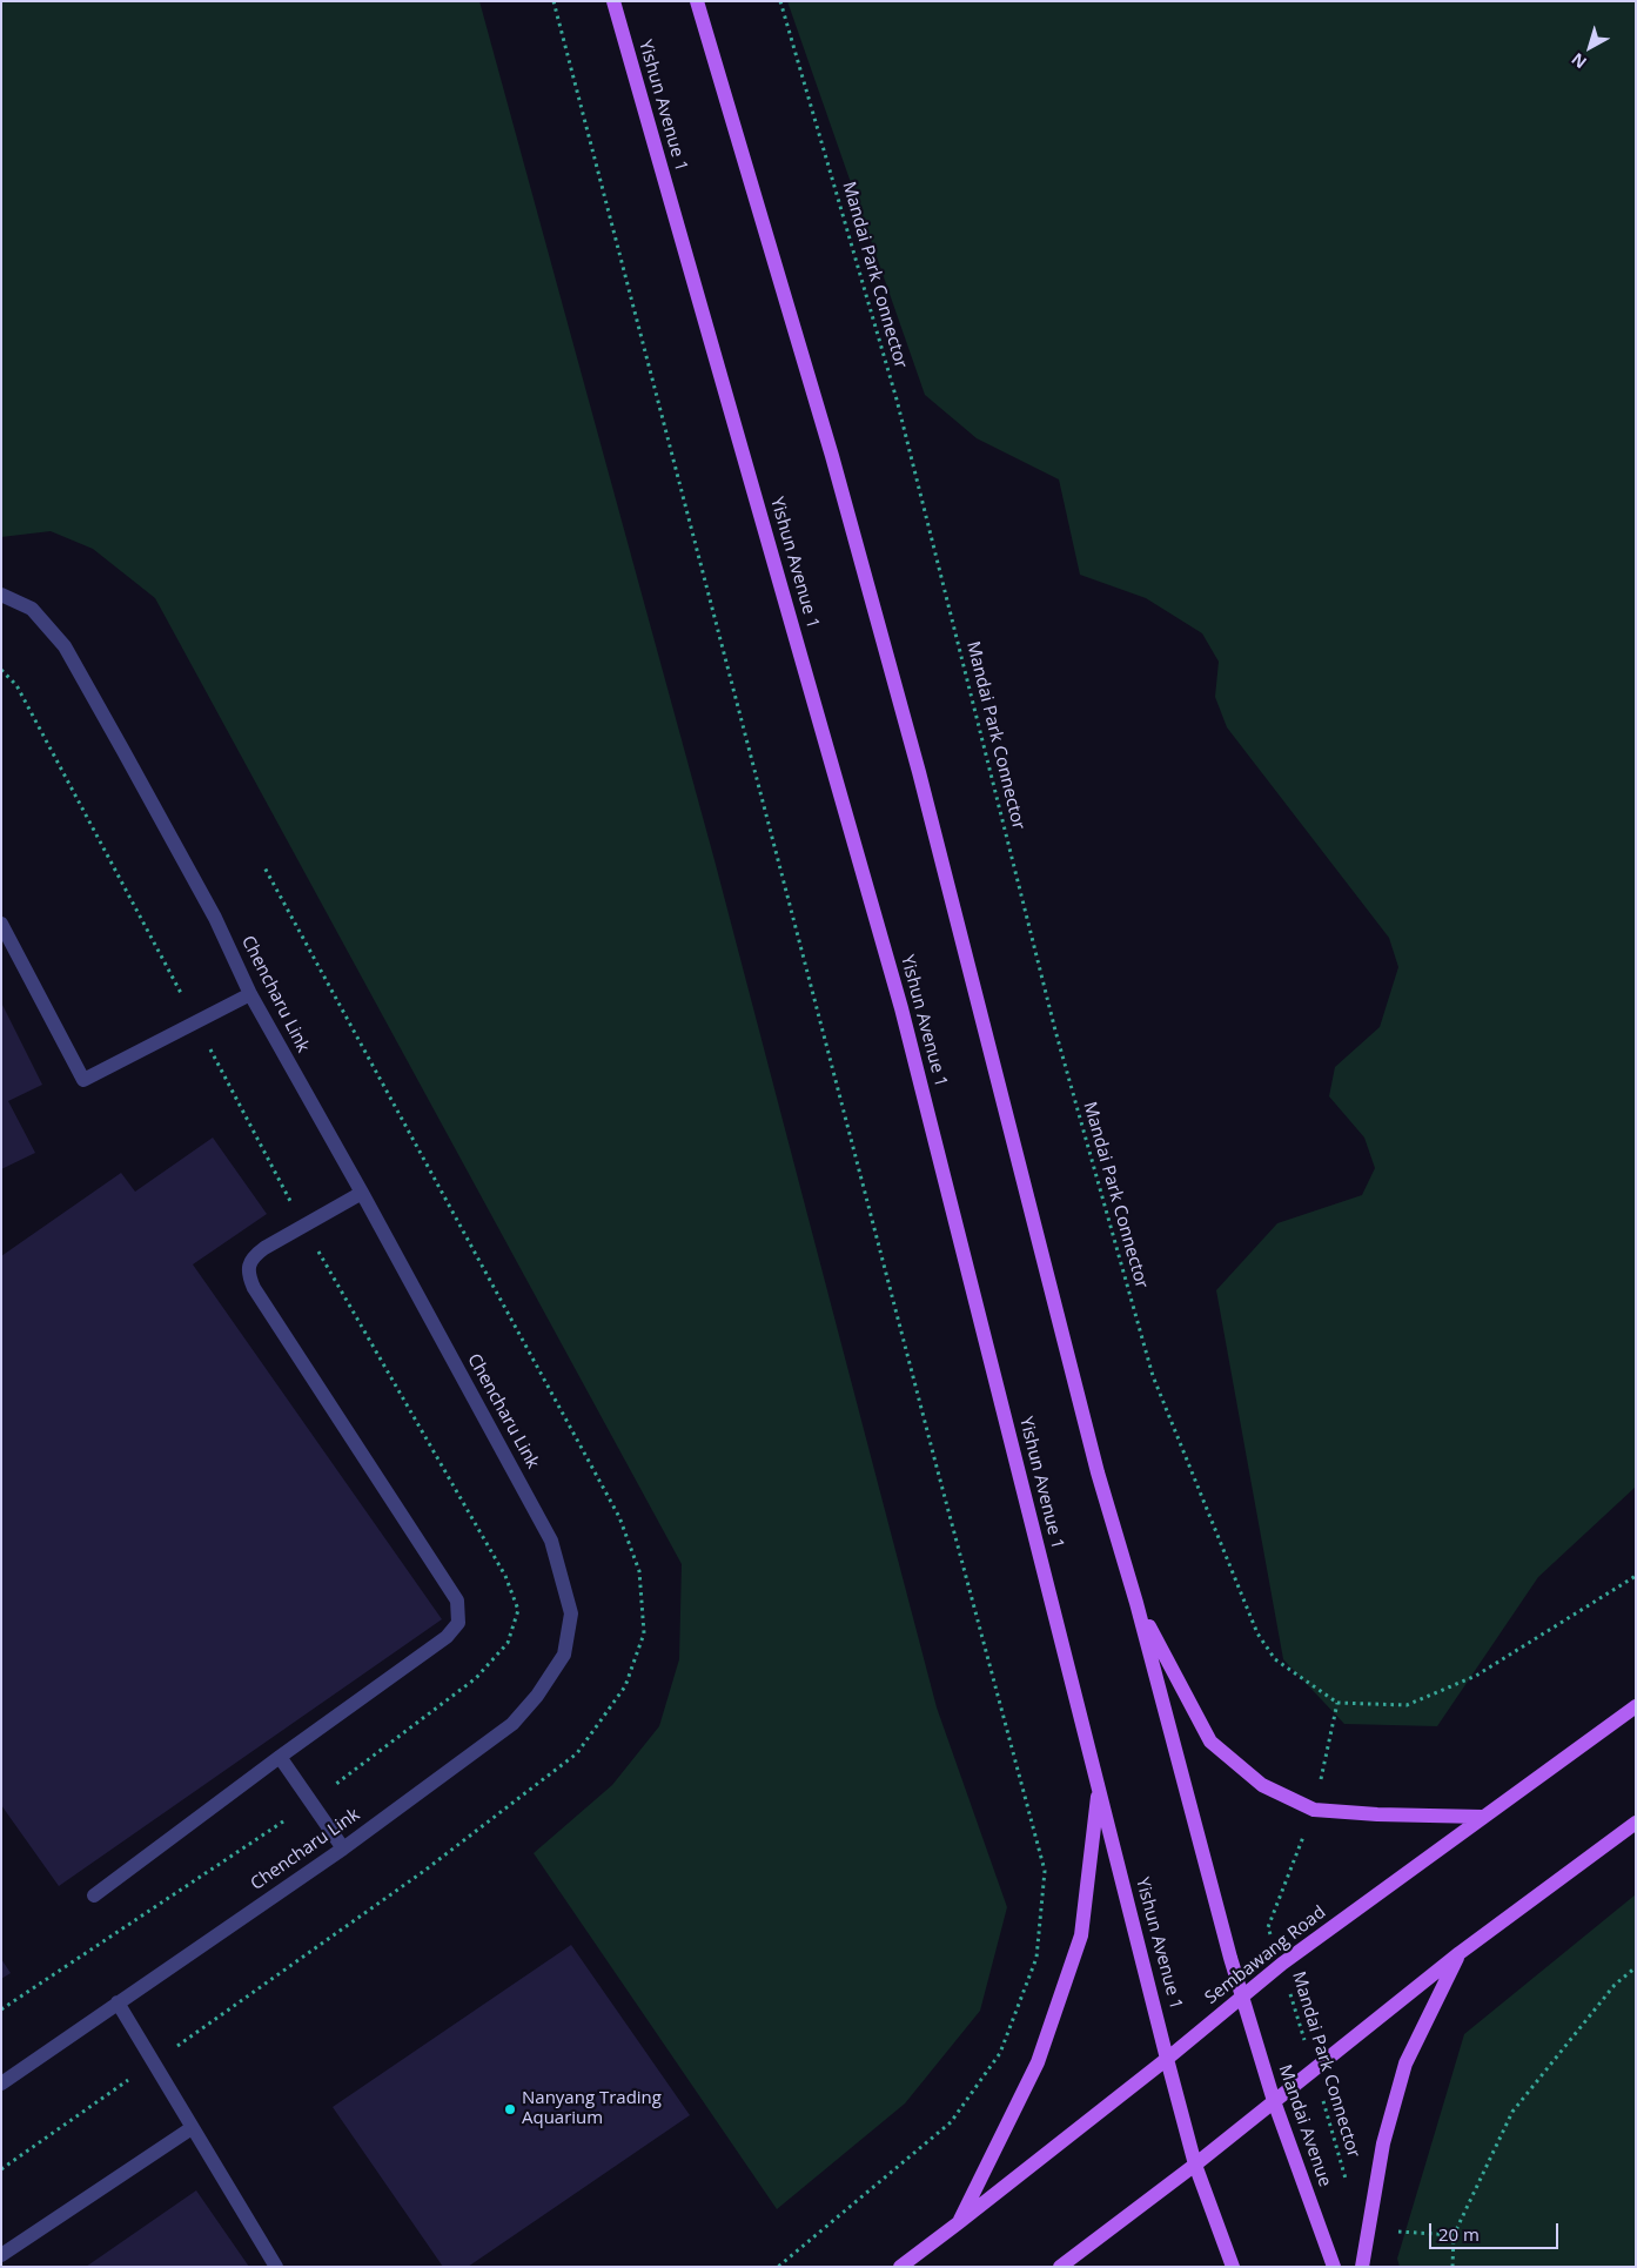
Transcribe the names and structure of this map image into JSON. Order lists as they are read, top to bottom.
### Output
{
  "streets": {
    "main road": ["Yishun Avenue 1", "Sembawang Road", "Mandai Avenue"],
    "street": ["Chencharu Link"],
    "path": ["Mandai Park Connector"]
  },
  "crossings": [
    ["Yishun Avenue 1", "Sembawang Road"],
    ["Mandai Park Connector", "Sembawang Road"],
    ["Sembawang Road", "Mandai Avenue"]
  ],
  "places": ["Nanyang Trading Aquarium"],
  "scale_bar": "20 m",
  "north": "bottom left"
}
